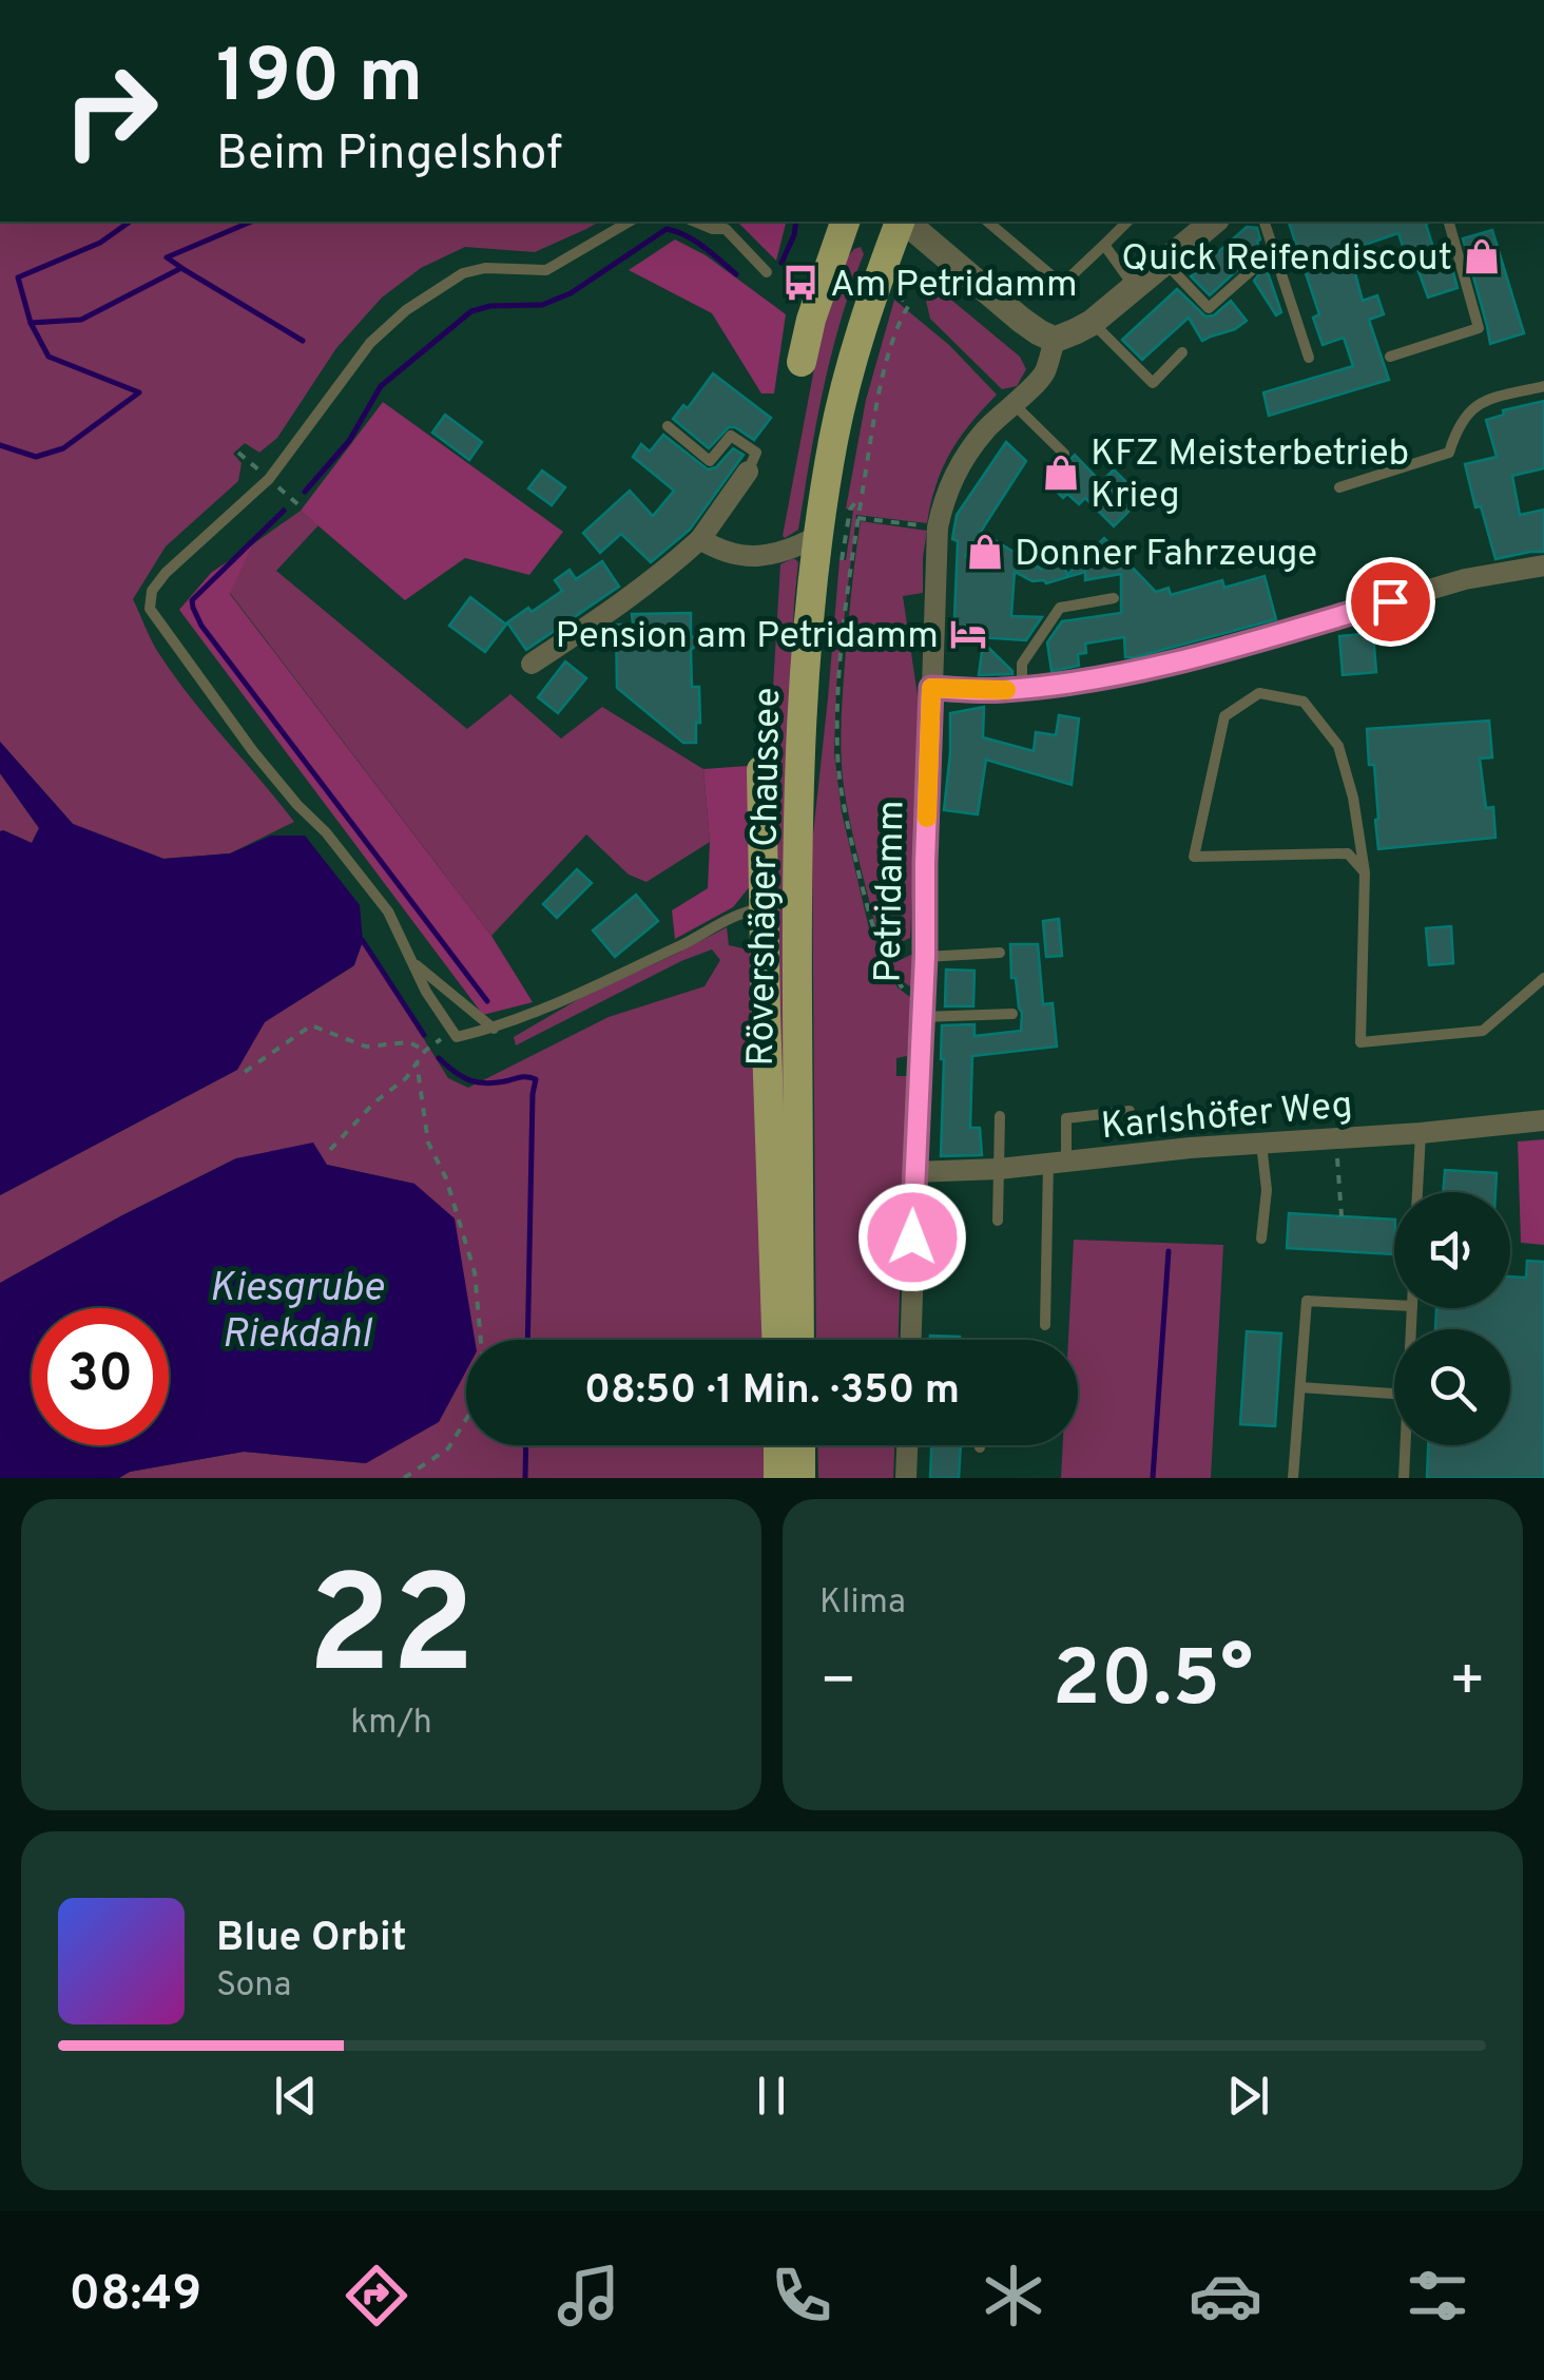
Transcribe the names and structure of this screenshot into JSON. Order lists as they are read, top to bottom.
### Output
{
  "streets": {
    "main road": ["Rövershäger Chaussee"],
    "street": ["Petridamm", "Karlshöfer Weg"]
  },
  "crossings": [
    ["Petridamm", "Karlshöfer Weg"]
  ],
  "water": ["Kiesgrube Riekdahl"],
  "places": {
    "shop": ["Quick Reifendiscout", "KFZ Meisterbetrieb Krieg", "Donner Fahrzeuge"],
    "bus stop": ["Am Petridamm"],
    "hotel": ["Pension am Petridamm"]
  },
  "page": {
    "turn": ["190 m", "Beim Pingelshof"],
    "limit": "30",
    "trip": "08:50 · 1 Min. · 350 m",
    "tile": [
      ["22", "km/h"],
      "Klima"
    ],
    "heat": ["−", "20.5°", "+"],
    "song": ["Blue Orbit", "Sona"],
    "tabs": "08:49"
  }
}
